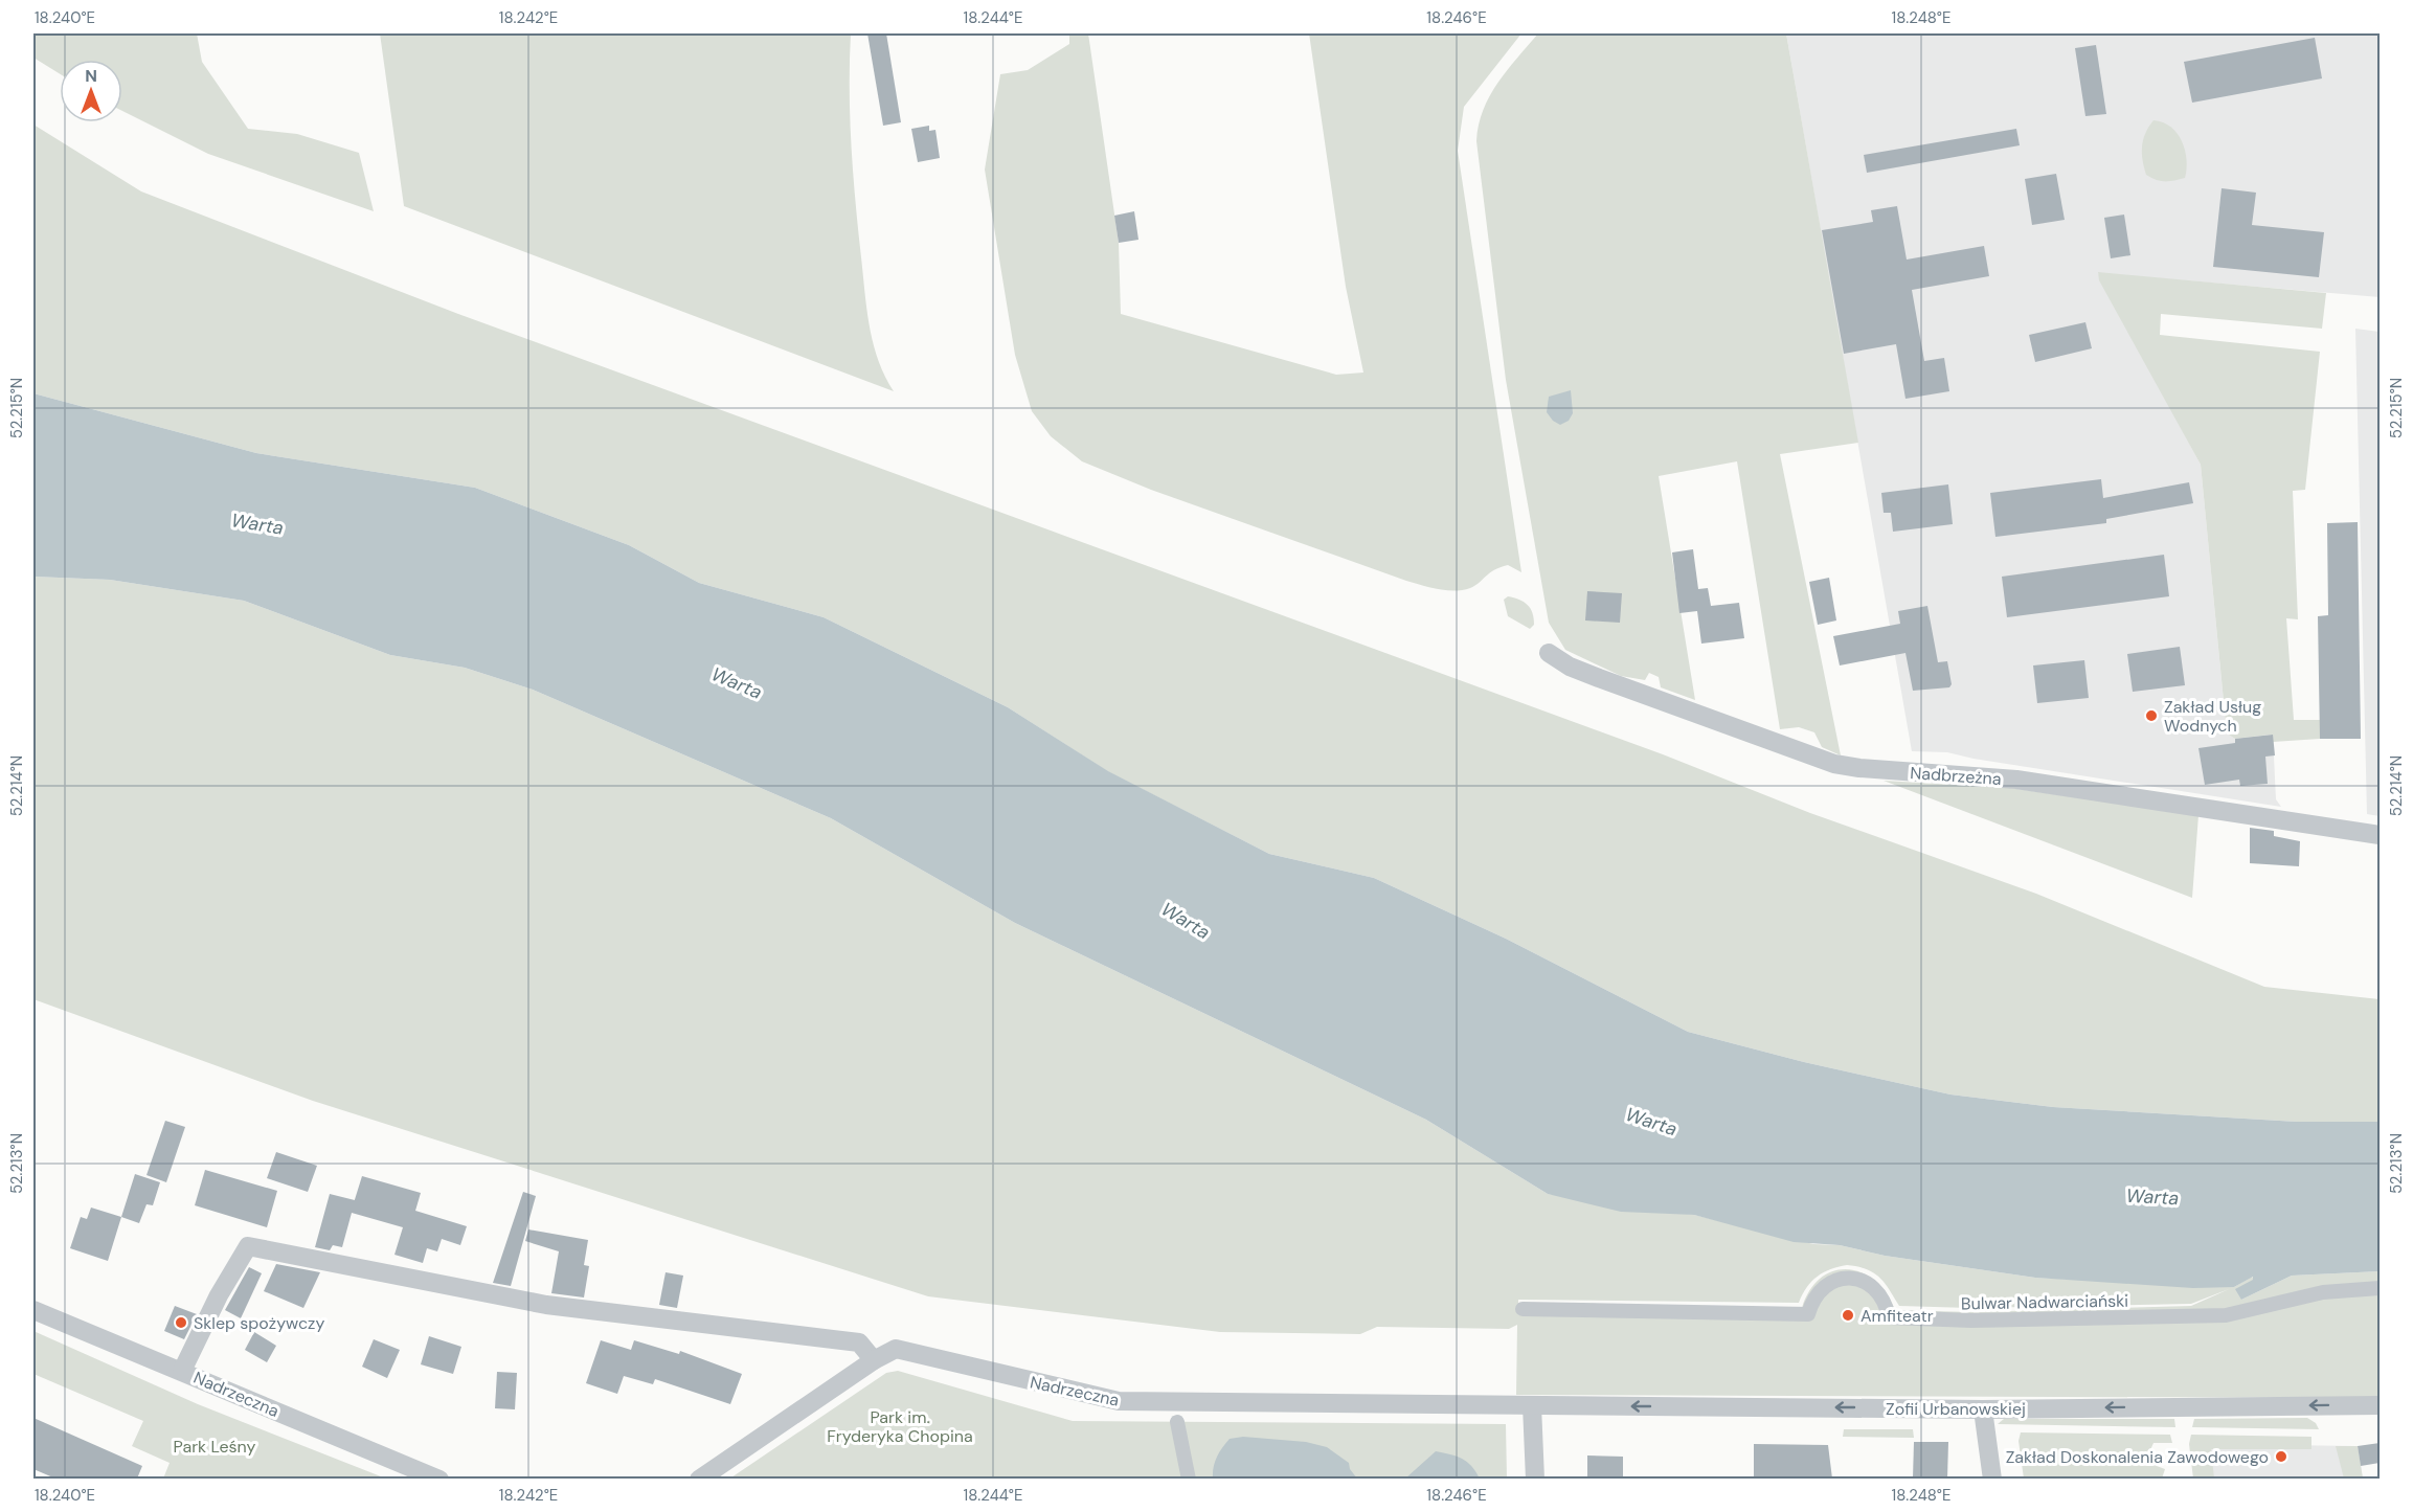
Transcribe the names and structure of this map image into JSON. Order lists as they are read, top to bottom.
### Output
{
  "streets": {
    "street": [
      "Nadbrzeżna",
      "Bulwar Nadwarciański",
      "Nadrzeczna",
      "Zofii Urbanowskiej"
    ]
  },
  "crossings": [
    ["Nadrzeczna", "Zofii Urbanowskiej"]
  ],
  "one_way": ["Zofii Urbanowskiej"],
  "water": ["Warta"],
  "parks": ["Park im. Fryderyka Chopina", "Park Leśny"],
  "places": [
    "Zakład Usług Wodnych",
    "Amfiteatr",
    "Sklep spożywczy",
    "Zakład Doskonalenia Zawodowego"
  ],
  "north": "top",
  "coordinates": [
    "18.240°E",
    "18.242°E",
    "18.244°E",
    "18.246°E",
    "18.248°E",
    "52.215°N",
    "52.214°N",
    "52.213°N"
  ]
}
